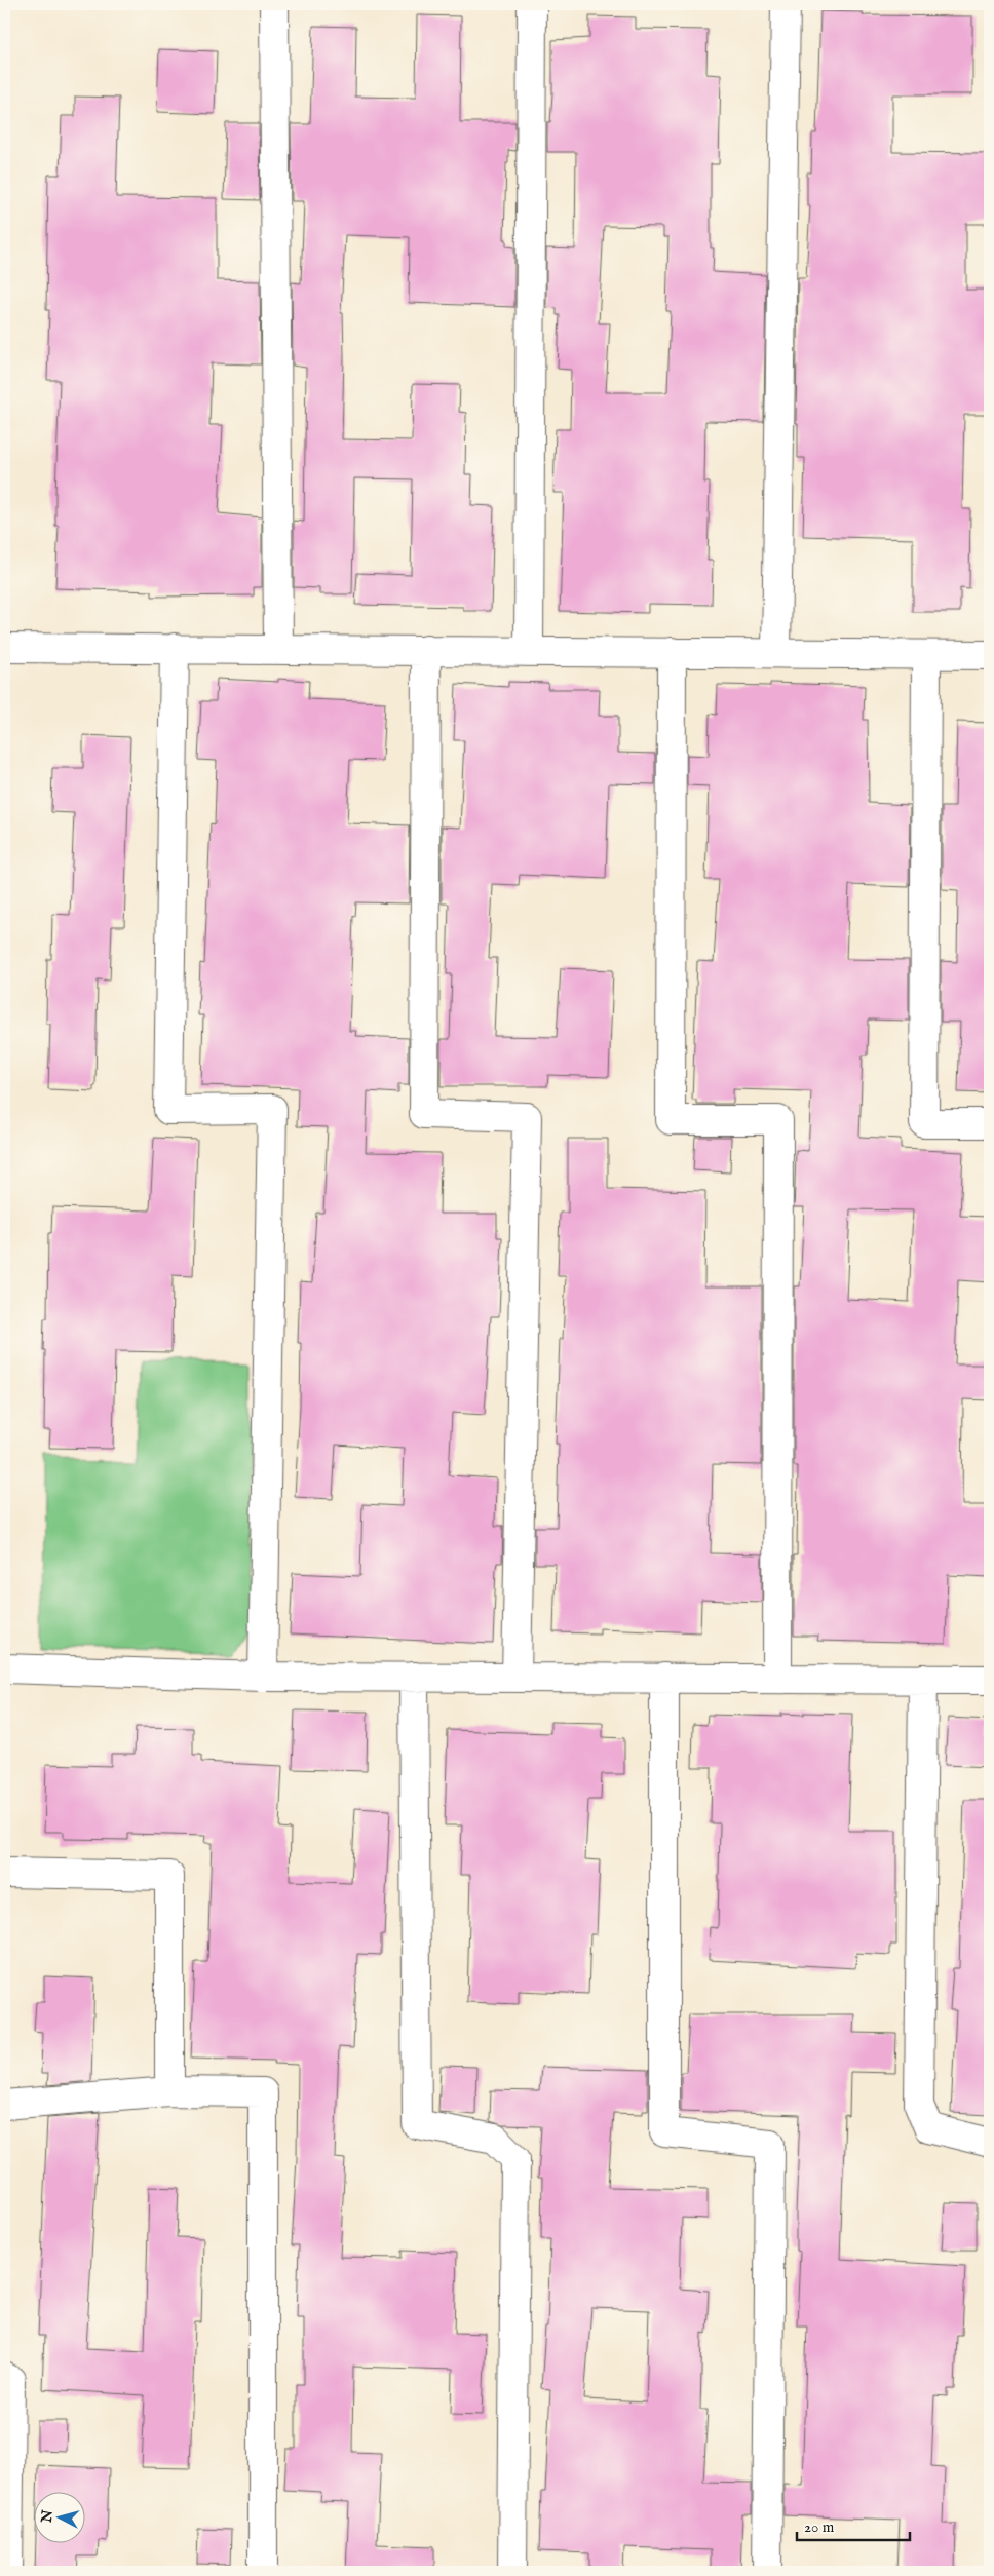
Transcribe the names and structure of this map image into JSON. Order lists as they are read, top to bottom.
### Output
{
  "scale_bar": "20 m",
  "north": "left"
}
